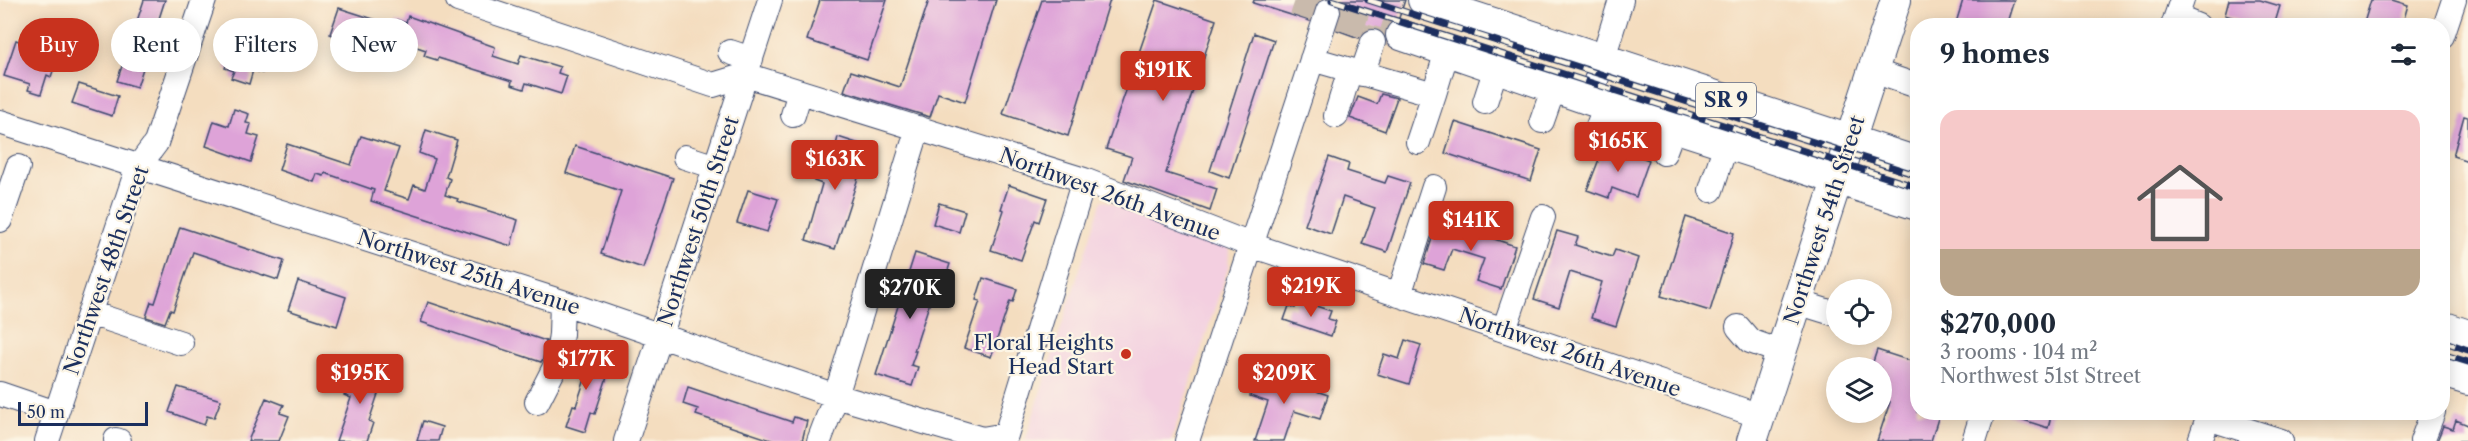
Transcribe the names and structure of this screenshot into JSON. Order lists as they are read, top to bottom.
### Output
{
  "streets": {
    "main road": ["SR 9", "Northwest 54th Street"],
    "street": [
      "Northwest 26th Avenue",
      "Northwest 50th Street",
      "Northwest 48th Street",
      "Northwest 25th Avenue"
    ]
  },
  "crossings": [
    ["SR 9", "Northwest 54th Street"],
    ["Northwest 26th Avenue", "Northwest 54th Street"],
    ["Northwest 26th Avenue", "Northwest 50th Street"],
    ["Northwest 26th Avenue", "Northwest 25th Avenue"],
    ["Northwest 50th Street", "Northwest 25th Avenue"],
    ["Northwest 48th Street", "Northwest 25th Avenue"]
  ],
  "places": ["Floral Heights Head Start"],
  "scale_bar": "50 m",
  "page": {
    "chip": [
      "Buy",
      "Rent",
      "Filters",
      "New"
    ],
    "heading": "9 homes",
    "price": [
      "$191K",
      "$165K",
      "$163K",
      "$141K",
      "$219K",
      "$270K",
      "$177K",
      "$195K",
      "$209K"
    ],
    "list": [
      {
        "name": "$270,000",
        "note": "3 rooms · 104 m² · Northwest 51st Street"
      }
    ],
    "scale": "50 m"
  }
}
